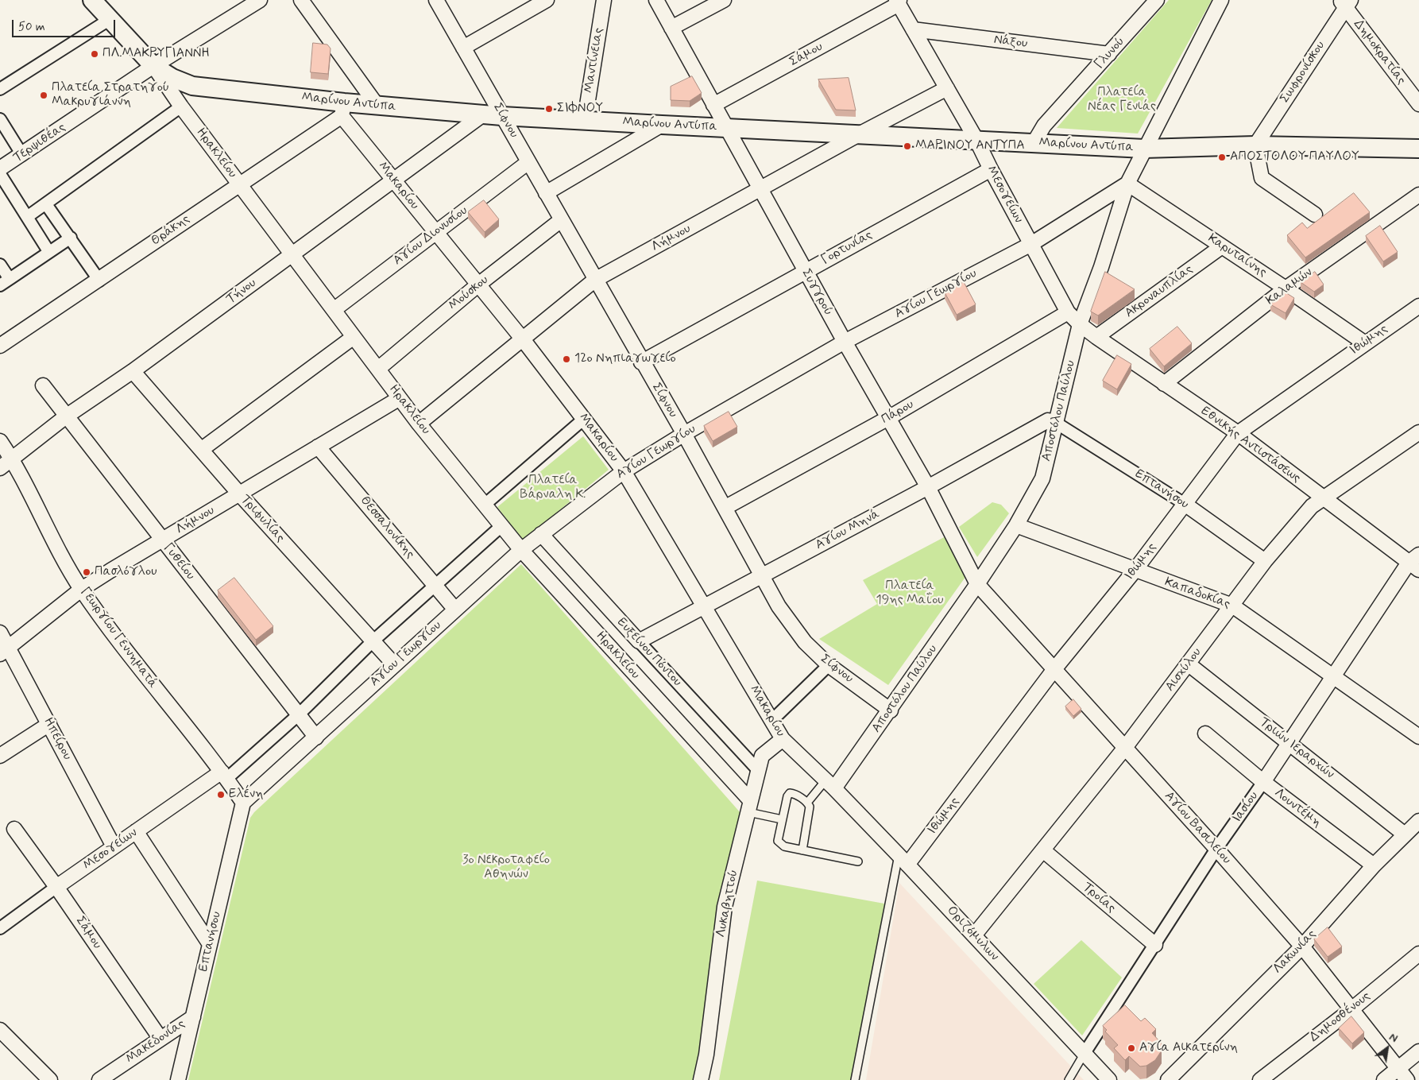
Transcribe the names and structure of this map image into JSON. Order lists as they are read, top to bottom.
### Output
{
  "streets": {
    "street": [
      "Νάξου",
      "Δημοκρατίας",
      "Γλυνού",
      "Σάμου",
      "Μαντίνειας",
      "Σωφρονίσκου",
      "Μαρίνου Αντύπα",
      "Σίφνου",
      "Τερψιθέας",
      "Ηρακλείου",
      "Μακαρίου",
      "Μεσογείων",
      "Θράκης",
      "Αγίου Διονυσίου",
      "Λήμνου",
      "Γορτυνίας",
      "Καρυταίνης",
      "Καλαμών",
      "Τήνου",
      "Ακροναυπλίας",
      "Συγγρού",
      "Μούσκου",
      "Αγίου Γεωργίου",
      "Ιθώμης",
      "Αποστόλου Παύλου",
      "Πάρου",
      "Εθνικής Αντιστάσεως",
      "Επτανήσου",
      "Τριφυλίας",
      "Θεσσαλονίκης",
      "Αγίου Μηνά",
      "Γυθείου",
      "Καπαδοκίας",
      "Γεωργίου Γεννηματά",
      "Ευξείνου Πόντου",
      "Αισχύλου",
      "Ηπείρου",
      "Τριών Ιεραρχών",
      "Ιασίου",
      "Λουντέμη",
      "Αγίου Βασιλείου",
      "Τροίας",
      "Λυκαβηττού",
      "Οριζόμυλων",
      "Λακωνίας",
      "Δημοσθένους",
      "Μακεδονίας"
    ]
  },
  "crossings": [
    ["Νάξου", "Γλυνού"],
    ["Νάξου", "Μεσογείων"],
    ["Δημοκρατίας", "Σωφρονίσκου"],
    ["Γλυνού", "Μαρίνου Αντύπα"],
    ["Σάμου", "Μεσογείων"],
    ["Σάμου", "Συγγρού"],
    ["Σάμου", "Μακεδονίας"],
    ["Μαντίνειας", "Μαρίνου Αντύπα"],
    ["Σωφρονίσκου", "Μαρίνου Αντύπα"],
    ["Μαρίνου Αντύπα", "Σίφνου"],
    ["Μαρίνου Αντύπα", "Τερψιθέας"],
    ["Μαρίνου Αντύπα", "Ηρακλείου"],
    ["Μαρίνου Αντύπα", "Μακαρίου"],
    ["Μαρίνου Αντύπα", "Μεσογείων"],
    ["Μαρίνου Αντύπα", "Θράκης"],
    ["Μαρίνου Αντύπα", "Λήμνου"],
    ["Μαρίνου Αντύπα", "Τήνου"],
    ["Μαρίνου Αντύπα", "Συγγρού"],
    ["Μαρίνου Αντύπα", "Αποστόλου Παύλου"],
    ["Σίφνου", "Αγίου Διονυσίου"],
    ["Σίφνου", "Λήμνου"],
    ["Σίφνου", "Γορτυνίας"],
    ["Σίφνου", "Μούσκου"],
    ["Σίφνου", "Αγίου Γεωργίου"],
    ["Σίφνου", "Αποστόλου Παύλου"],
    ["Σίφνου", "Πάρου"],
    ["Σίφνου", "Αγίου Μηνά"],
    ["Τερψιθέας", "Ηρακλείου"],
    ["Ηρακλείου", "Θράκης"],
    ["Ηρακλείου", "Αγίου Διονυσίου"],
    ["Ηρακλείου", "Λήμνου"],
    ["Ηρακλείου", "Τήνου"],
    ["Ηρακλείου", "Μούσκου"],
    ["Ηρακλείου", "Αγίου Γεωργίου"],
    ["Ηρακλείου", "Λυκαβηττού"],
    ["Μακαρίου", "Θράκης"],
    ["Μακαρίου", "Αγίου Διονυσίου"],
    ["Μακαρίου", "Λήμνου"],
    ["Μακαρίου", "Τήνου"],
    ["Μακαρίου", "Μούσκου"],
    ["Μακαρίου", "Αγίου Γεωργίου"],
    ["Μακαρίου", "Αποστόλου Παύλου"],
    ["Μακαρίου", "Αγίου Μηνά"],
    ["Μακαρίου", "Λυκαβηττού"],
    ["Μακαρίου", "Οριζόμυλων"],
    ["Μεσογείων", "Λήμνου"],
    ["Μεσογείων", "Γορτυνίας"],
    ["Μεσογείων", "Αγίου Γεωργίου"],
    ["Μεσογείων", "Αποστόλου Παύλου"],
    ["Μεσογείων", "Πάρου"],
    ["Μεσογείων", "Εθνικής Αντιστάσεως"],
    ["Μεσογείων", "Γεωργίου Γεννηματά"],
    ["Μεσογείων", "Ηπείρου"],
    ["Λήμνου", "Συγγρού"],
    ["Λήμνου", "Τριφυλίας"],
    ["Λήμνου", "Θεσσαλονίκης"],
    ["Λήμνου", "Γυθείου"],
    ["Λήμνου", "Γεωργίου Γεννηματά"],
    ["Λήμνου", "Ηπείρου"],
    ["Γορτυνίας", "Συγγρού"],
    ["Καρυταίνης", "Καλαμών"],
    ["Καρυταίνης", "Ακροναυπλίας"],
    ["Καρυταίνης", "Αγίου Γεωργίου"],
    ["Καρυταίνης", "Ιθώμης"],
    ["Καρυταίνης", "Αποστόλου Παύλου"],
    ["Καλαμών", "Εθνικής Αντιστάσεως"],
    ["Τήνου", "Τριφυλίας"],
    ["Τήνου", "Γυθείου"],
    ["Τήνου", "Γεωργίου Γεννηματά"],
    ["Ακροναυπλίας", "Εθνικής Αντιστάσεως"],
    ["Συγγρού", "Αγίου Γεωργίου"],
    ["Συγγρού", "Αποστόλου Παύλου"],
    ["Συγγρού", "Πάρου"],
    ["Συγγρού", "Αγίου Μηνά"],
    ["Συγγρού", "Αγίου Βασιλείου"],
    ["Αγίου Γεωργίου", "Αποστόλου Παύλου"],
    ["Αγίου Γεωργίου", "Επτανήσου"],
    ["Αγίου Γεωργίου", "Τριφυλίας"],
    ["Αγίου Γεωργίου", "Θεσσαλονίκης"],
    ["Αγίου Γεωργίου", "Γυθείου"],
    ["Αγίου Γεωργίου", "Γεωργίου Γεννηματά"],
    ["Αγίου Γεωργίου", "Ευξείνου Πόντου"],
    ["Ιθώμης", "Εθνικής Αντιστάσεως"],
    ["Ιθώμης", "Επτανήσου"],
    ["Ιθώμης", "Καπαδοκίας"],
    ["Ιθώμης", "Αγίου Βασιλείου"],
    ["Ιθώμης", "Οριζόμυλων"],
    ["Αποστόλου Παύλου", "Εθνικής Αντιστάσεως"],
    ["Αποστόλου Παύλου", "Επτανήσου"],
    ["Αποστόλου Παύλου", "Αγίου Μηνά"],
    ["Αποστόλου Παύλου", "Καπαδοκίας"],
    ["Αποστόλου Παύλου", "Αγίου Βασιλείου"],
    ["Αποστόλου Παύλου", "Οριζόμυλων"],
    ["Εθνικής Αντιστάσεως", "Αισχύλου"],
    ["Εθνικής Αντιστάσεως", "Ιασίου"],
    ["Επτανήσου", "Αγίου Μηνά"],
    ["Επτανήσου", "Γεωργίου Γεννηματά"],
    ["Επτανήσου", "Αισχύλου"],
    ["Επτανήσου", "Μακεδονίας"],
    ["Αγίου Μηνά", "Ευξείνου Πόντου"],
    ["Καπαδοκίας", "Αισχύλου"],
    ["Καπαδοκίας", "Ιασίου"],
    ["Ευξείνου Πόντου", "Λυκαβηττού"],
    ["Αισχύλου", "Τριών Ιεραρχών"],
    ["Αισχύλου", "Αγίου Βασιλείου"],
    ["Αισχύλου", "Τροίας"],
    ["Αισχύλου", "Οριζόμυλων"],
    ["Τριών Ιεραρχών", "Ιασίου"],
    ["Τριών Ιεραρχών", "Λακωνίας"],
    ["Ιασίου", "Λουντέμη"],
    ["Ιασίου", "Αγίου Βασιλείου"],
    ["Ιασίου", "Τροίας"],
    ["Ιασίου", "Οριζόμυλων"],
    ["Λουντέμη", "Λακωνίας"],
    ["Αγίου Βασιλείου", "Λακωνίας"],
    ["Αγίου Βασιλείου", "Δημοσθένους"]
  ],
  "parks": [
    "Πλατεία Νέας Γενιάς",
    "Πλατεία Βάρναλη Κ.",
    "Πλατεία 19ης Μαΐου",
    "3ο Νεκροταφείο Αθηνών"
  ],
  "places": [
    "ΠΛ.ΜΑΚΡΥΓΙΑΝΝΗ",
    "Πλατεία Στρατηγού Μακρυγιάννη",
    "ΣΙΦΝΟΥ",
    "ΜΑΡΙΝΟΥ ΑΝΤΥΠΑ",
    "ΑΠΟΣΤΟΛΟΥ ΠΑΥΛΟΥ",
    "12ο Νηπιαγωγείο",
    "Πασλόγλου",
    "Ελένη",
    "Αγία Αικατερίνη"
  ],
  "scale_bar": "50 m",
  "north": "top right"
}
